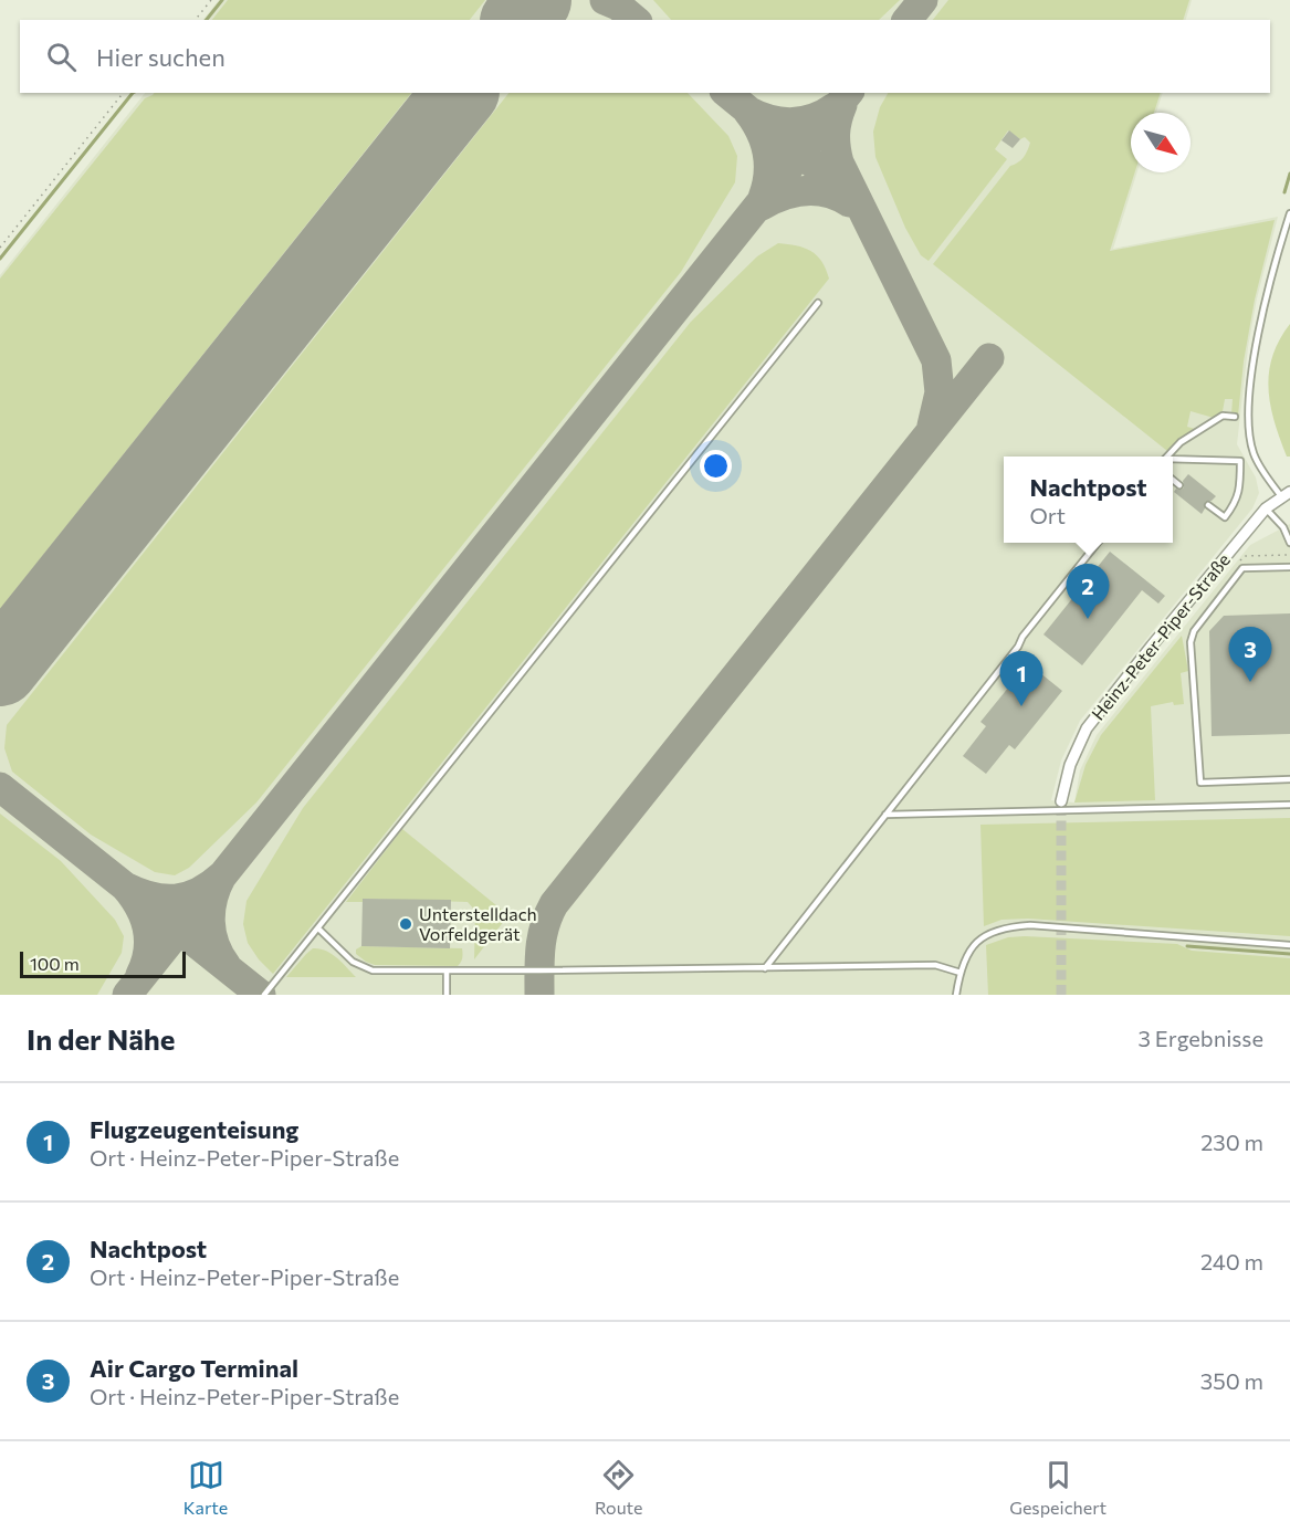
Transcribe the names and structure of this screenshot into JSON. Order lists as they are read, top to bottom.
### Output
{
  "streets": {
    "street": ["Heinz-Peter-Piper-Straße"]
  },
  "places": ["Unterstelldach Vorfeldgerät"],
  "scale_bar": "100 m",
  "north": "bottom right",
  "page": {
    "search": "Hier suchen",
    "popup": ["Nachtpost", "Ort"],
    "pins": ["2", "3", "1"],
    "scale": "100 m",
    "heading": ["In der Nähe", "3 Ergebnisse"],
    "list": [
      {
        "mark": "1",
        "name": "Flugzeugenteisung",
        "note": "Ort · Heinz-Peter-Piper-Straße",
        "value": "230 m"
      },
      {
        "mark": "2",
        "name": "Nachtpost",
        "note": "Ort · Heinz-Peter-Piper-Straße",
        "value": "240 m"
      },
      {
        "mark": "3",
        "name": "Air Cargo Terminal",
        "note": "Ort · Heinz-Peter-Piper-Straße",
        "value": "350 m"
      }
    ],
    "nav": ["Karte", "Route", "Gespeichert"]
  }
}
